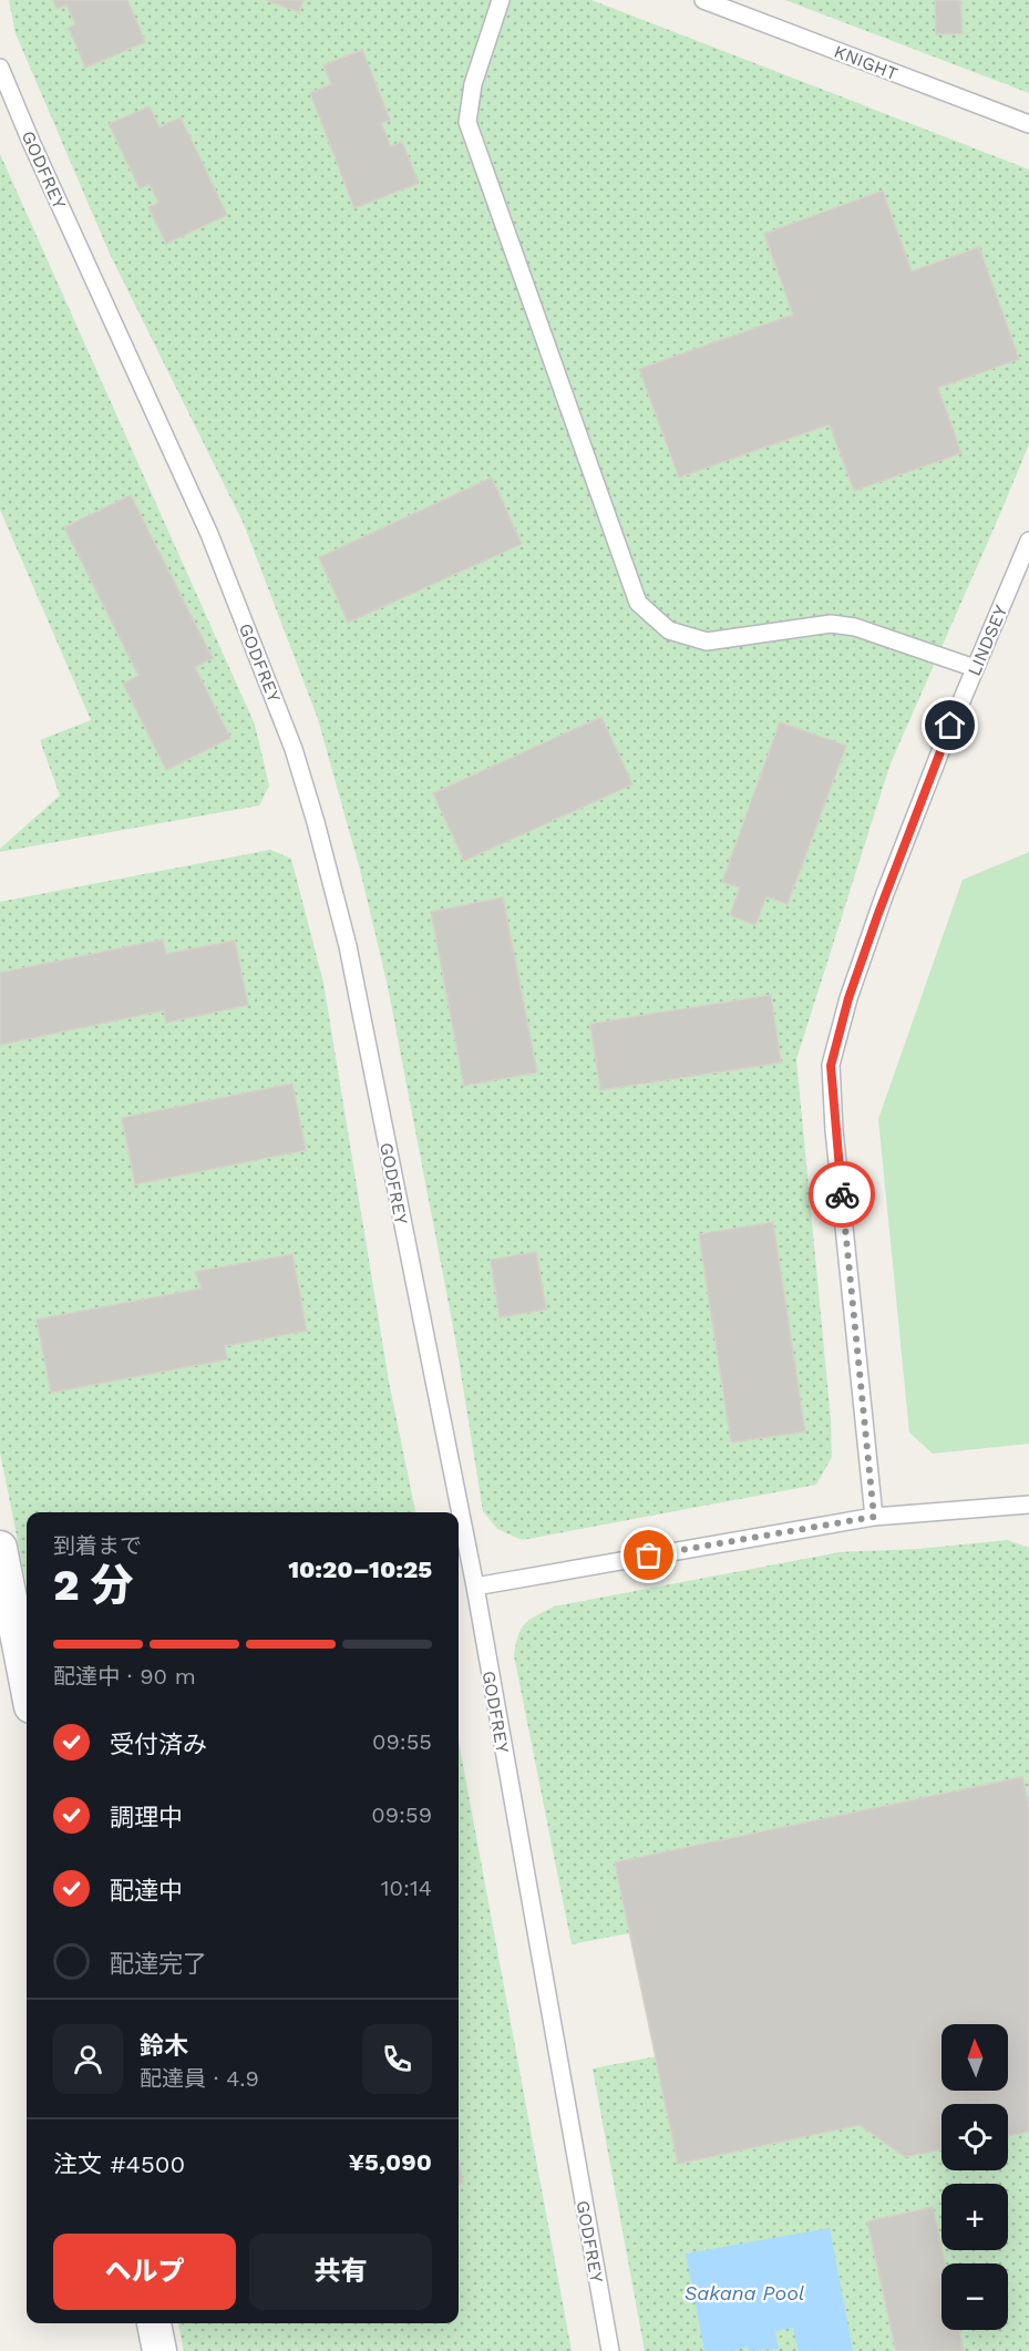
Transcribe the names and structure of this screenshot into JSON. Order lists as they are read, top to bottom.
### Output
{
  "streets": {
    "lane": ["KNIGHT", "GODFREY", "LINDSEY"]
  },
  "water": ["Sakana Pool"],
  "north": "top",
  "page": {
    "heading": ["2 分", "到着まで", "10:20–10:25"],
    "panel": [
      "鈴木",
      "配達員 · 4.9",
      "注文 #4500",
      "¥5,090"
    ],
    "bar": "配達中 · 90 m",
    "list": [
      ["受付済み", "09:55"],
      ["調理中", "09:59"],
      ["配達中", "10:14"],
      "配達完了"
    ],
    "map_buttons": ["+", "−"],
    "buttons": ["ヘルプ", "共有"]
  }
}
